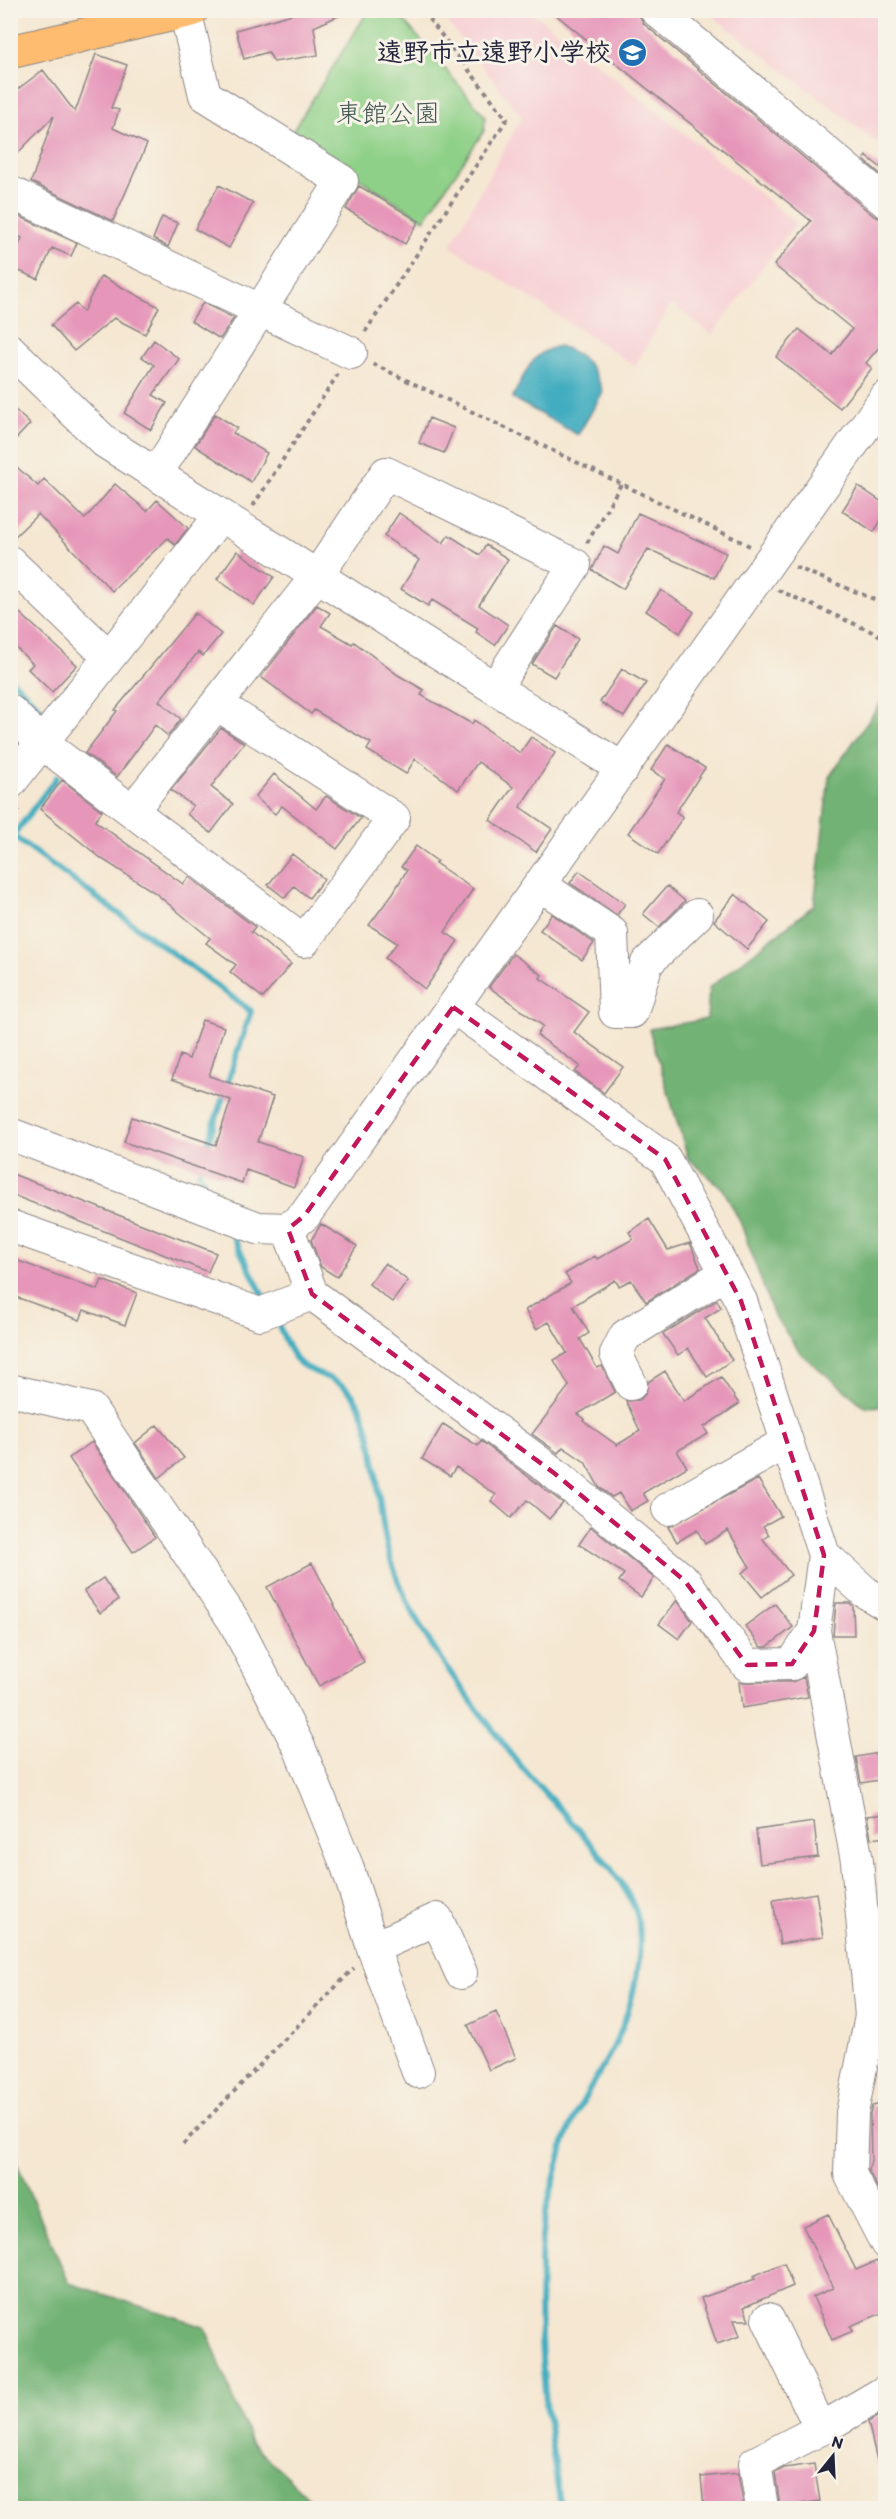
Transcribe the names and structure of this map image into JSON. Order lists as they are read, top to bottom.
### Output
{
  "parks": ["東館公園"],
  "places": {
    "school or university": ["遠野市立遠野小学校"]
  },
  "north": "top"
}
